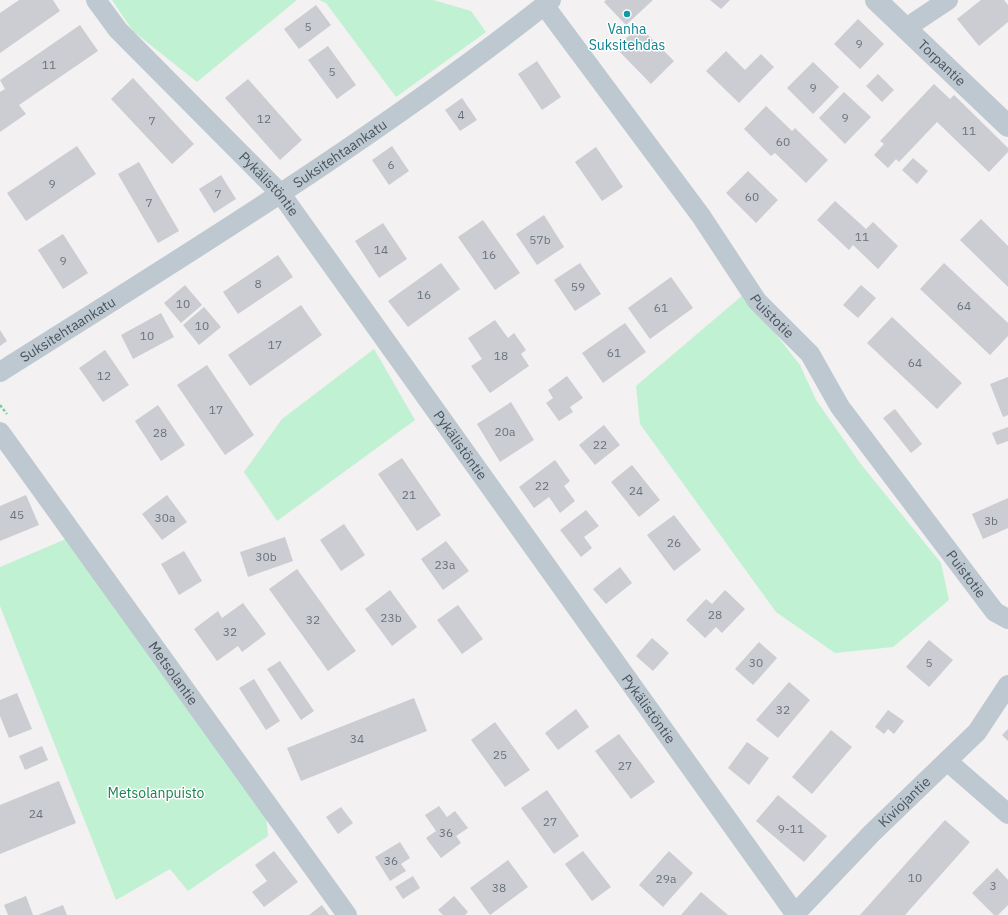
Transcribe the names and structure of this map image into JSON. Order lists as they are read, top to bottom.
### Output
{
  "streets": {
    "street": [
      "Torpantie",
      "Suksitehtaankatu",
      "Pykälistöntie",
      "Puistotie",
      "Metsolantie",
      "Kiviojantie"
    ]
  },
  "crossings": [
    ["Suksitehtaankatu", "Pykälistöntie"],
    ["Suksitehtaankatu", "Puistotie"],
    ["Pykälistöntie", "Kiviojantie"]
  ],
  "parks": ["Metsolanpuisto"],
  "places": ["Vanha Suksitehdas"],
  "house_numbers": [
    "5",
    "9",
    "11",
    "5",
    "9",
    "4",
    "9",
    "12",
    "7",
    "11",
    "60",
    "6",
    "9",
    "7",
    "60",
    "7",
    "11",
    "57b",
    "14",
    "16",
    "9",
    "8",
    "59",
    "16",
    "10",
    "64",
    "61",
    "10",
    "10",
    "17",
    "61",
    "18",
    "64",
    "12",
    "17",
    "20a",
    "28",
    "22",
    "22",
    "24",
    "21",
    "45",
    "30a",
    "3b",
    "26",
    "30b",
    "23a",
    "28",
    "23b",
    "32",
    "32",
    "30",
    "5",
    "32",
    "34",
    "25",
    "27",
    "24",
    "27",
    "9-11",
    "36",
    "36",
    "10",
    "29a",
    "3",
    "38"
  ]
}
